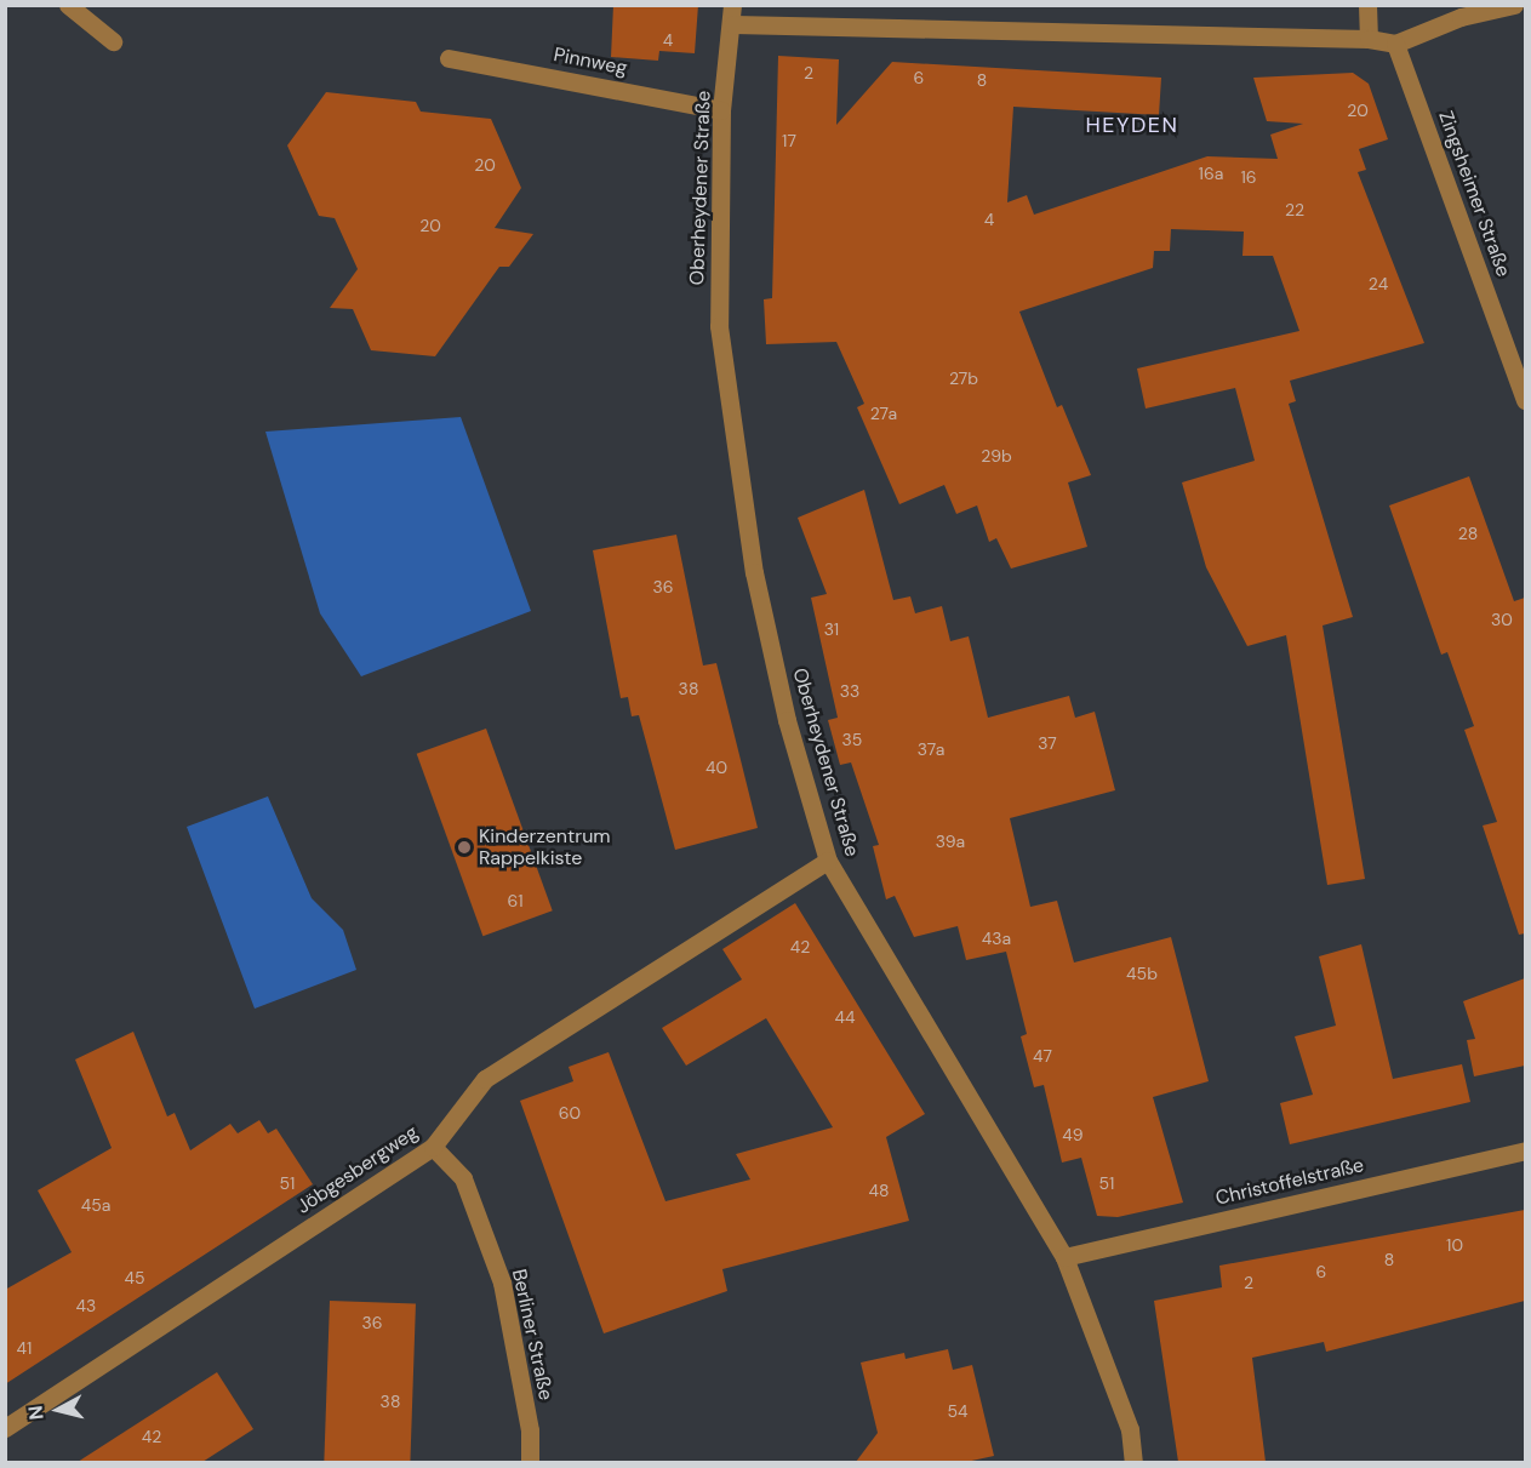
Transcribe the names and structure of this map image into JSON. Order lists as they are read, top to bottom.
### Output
{
  "streets": {
    "street": [
      "Pinnweg",
      "Oberheydener Straße",
      "Zingsheimer Straße",
      "Jöbgesbergweg",
      "Christoffelstraße",
      "Berliner Straße"
    ]
  },
  "crossings": [
    ["Pinnweg", "Oberheydener Straße"],
    ["Oberheydener Straße", "Jöbgesbergweg"],
    ["Oberheydener Straße", "Christoffelstraße"],
    ["Jöbgesbergweg", "Berliner Straße"]
  ],
  "districts": ["HEYDEN"],
  "places": ["Kinderzentrum Rappelkiste"],
  "house_numbers": [
    "4",
    "2",
    "6",
    "8",
    "20",
    "17",
    "20",
    "16a",
    "16",
    "22",
    "4",
    "20",
    "24",
    "27b",
    "27a",
    "29b",
    "28",
    "36",
    "30",
    "31",
    "38",
    "33",
    "35",
    "37",
    "37a",
    "40",
    "39a",
    "61",
    "43a",
    "42",
    "45b",
    "44",
    "47",
    "60",
    "49",
    "51",
    "51",
    "48",
    "45a",
    "10",
    "8",
    "6",
    "45",
    "2",
    "43",
    "36",
    "41",
    "38",
    "54",
    "42"
  ],
  "north": "left"
}
